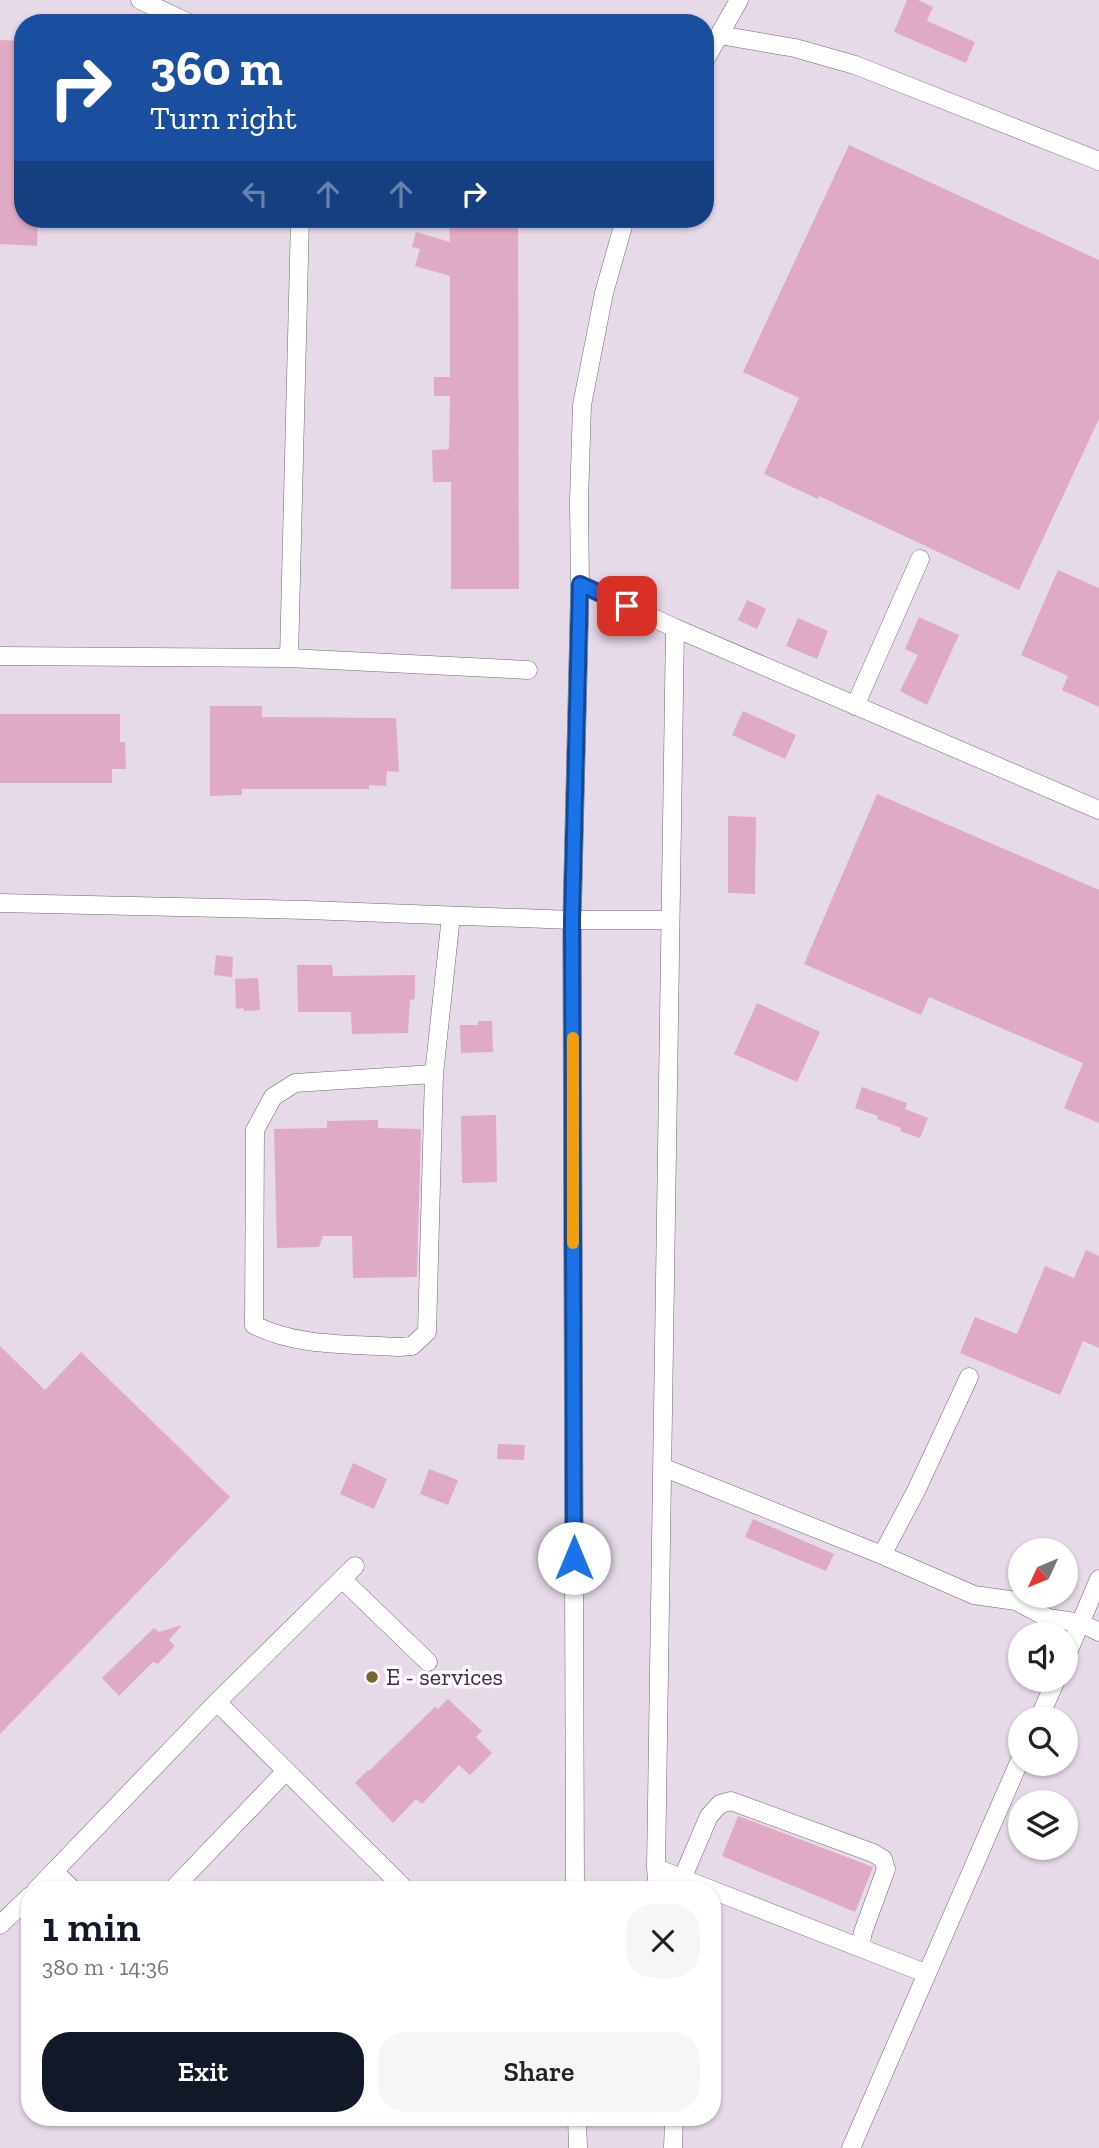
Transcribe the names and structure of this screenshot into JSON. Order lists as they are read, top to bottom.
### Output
{
  "places": ["E - services"],
  "north": "bottom left",
  "page": {
    "turn": ["360 m", "Turn right"],
    "heading": ["1 min", "380 m · 14:36"],
    "buttons": ["Exit", "Share"]
  }
}
